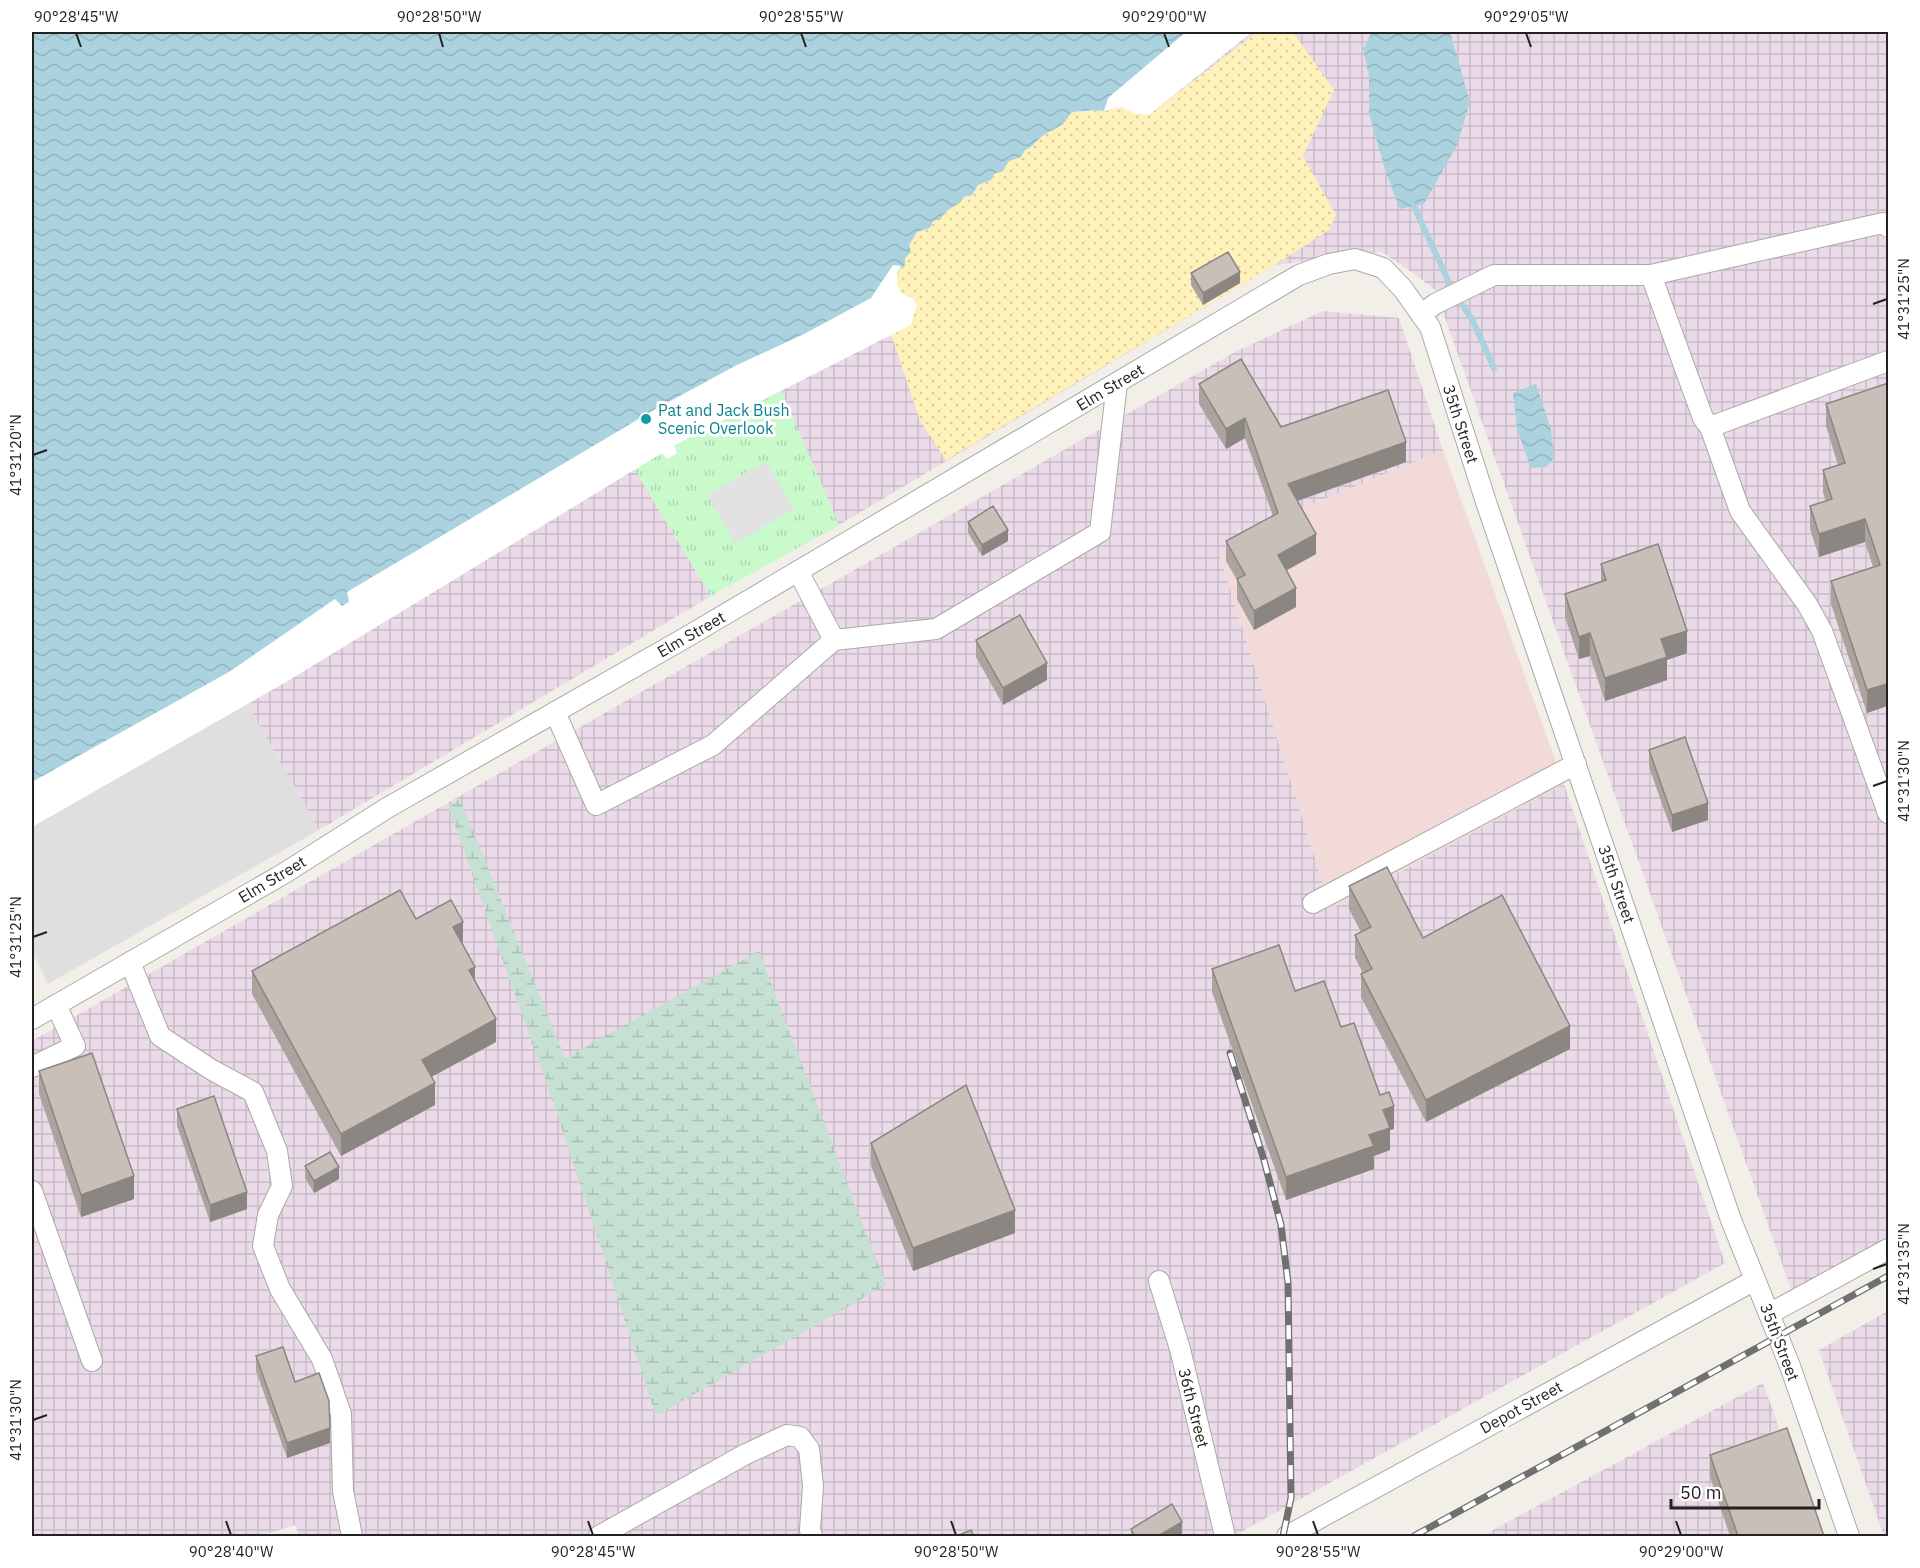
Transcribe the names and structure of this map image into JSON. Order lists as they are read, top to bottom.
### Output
{
  "streets": {
    "street": [
      "Elm Street",
      "35th Street",
      "Depot Street",
      "36th Street"
    ]
  },
  "crossings": [
    ["Elm Street", "35th Street"],
    ["35th Street", "Depot Street"]
  ],
  "places": ["Pat and Jack Bush Scenic Overlook"],
  "scale_bar": "50 m",
  "coordinates": [
    "90°28'45\"W",
    "90°28'50\"W",
    "90°28'55\"W",
    "90°29'00\"W",
    "90°29'05\"W",
    "41°31'25\"N",
    "41°31'20\"N",
    "41°31'30\"N",
    "41°31'35\"N",
    "90°28'40\"W"
  ]
}
